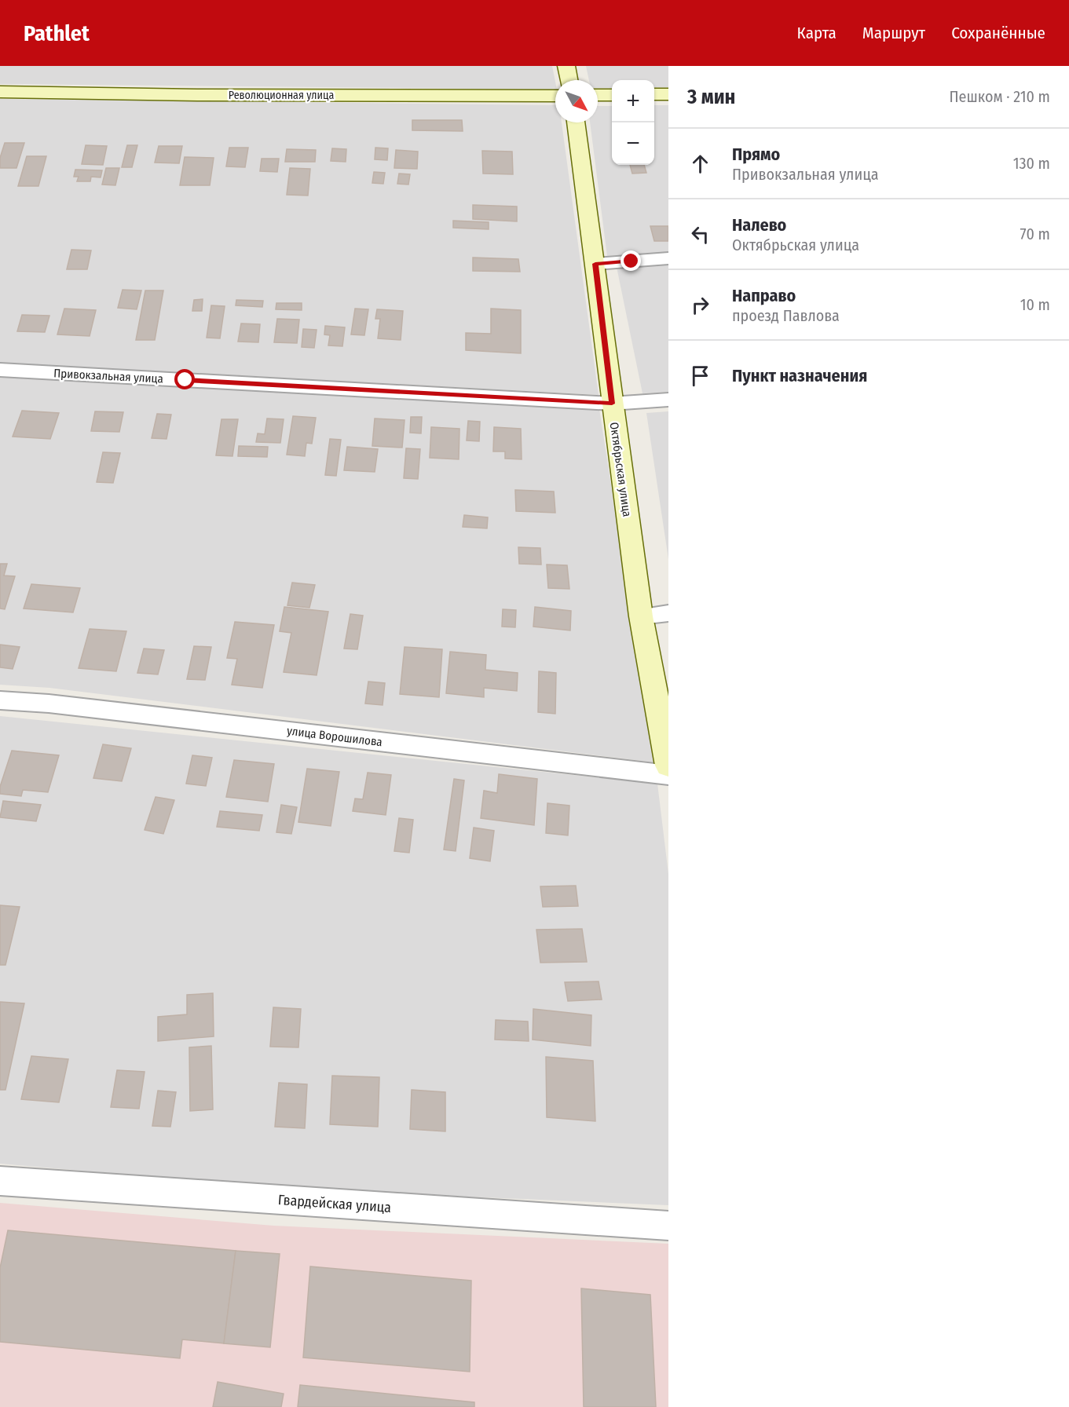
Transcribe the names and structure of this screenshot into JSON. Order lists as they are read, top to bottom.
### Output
{
  "streets": {
    "street": [
      "Революционная улица",
      "Привокзальная улица",
      "Октябрьская улица",
      "улица Ворошилова",
      "Гвардейская улица"
    ]
  },
  "crossings": [
    ["Привокзальная улица", "Октябрьская улица"]
  ],
  "north": "bottom right",
  "page": {
    "header": "Pathlet",
    "nav": ["Карта", "Маршрут", "Сохранённые"],
    "heading": ["3 мин", "Пешком · 210 m"],
    "map_buttons": ["+", "−"],
    "list": [
      ["Прямо", "Привокзальная улица", "130 m"],
      ["Налево", "Октябрьская улица", "70 m"],
      ["Направо", "проезд Павлова", "10 m"],
      "Пункт назначения"
    ]
  }
}
